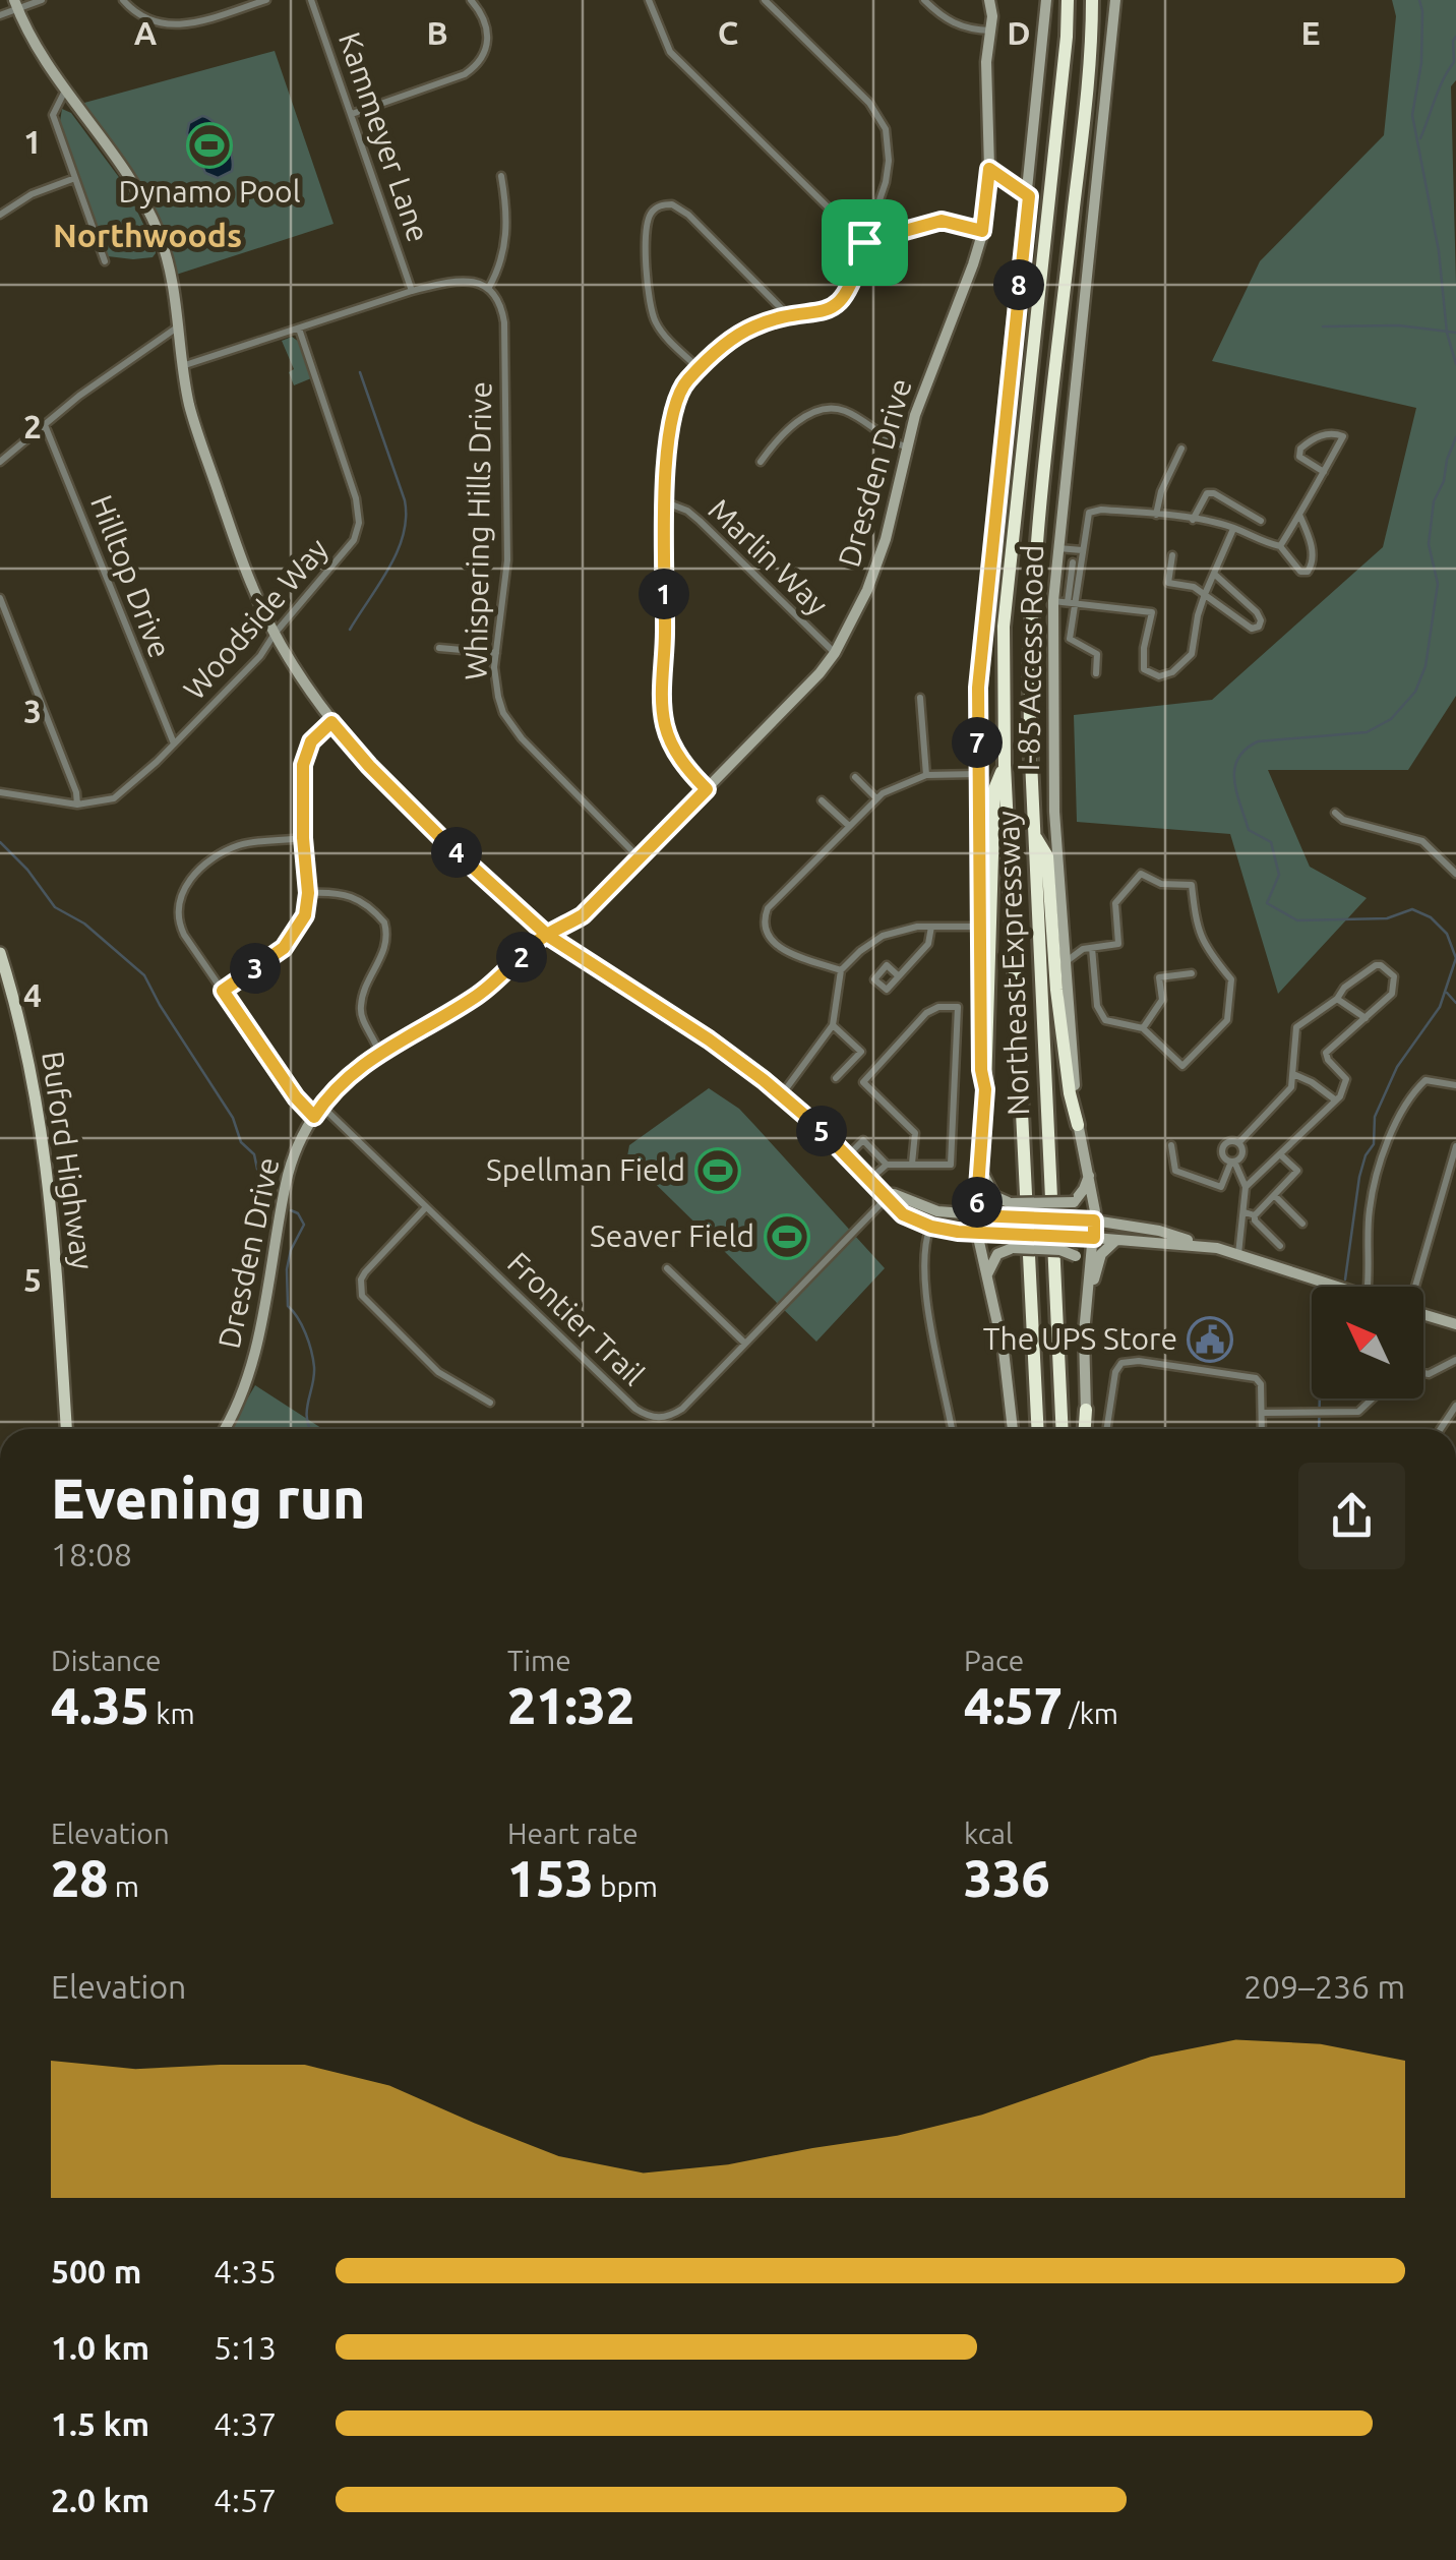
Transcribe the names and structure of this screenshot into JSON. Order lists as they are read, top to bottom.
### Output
{
  "streets": {
    "highway": ["Northeast Expressway"],
    "main road": ["Buford Highway"],
    "street": [
      "Kammeyer Lane",
      "Dresden Drive",
      "Whispering Hills Drive",
      "Marlin Way",
      "Hilltop Drive",
      "Woodside Way",
      "I-85 Access Road",
      "Frontier Trail"
    ]
  },
  "crossings": [
    ["Dresden Drive", "Whispering Hills Drive"],
    ["Dresden Drive", "Marlin Way"],
    ["Dresden Drive", "Frontier Trail"],
    ["Hilltop Drive", "Woodside Way"]
  ],
  "districts": ["Northwoods"],
  "places": {
    "sports": ["Dynamo Pool", "Spellman Field", "Seaver Field"],
    "public building": ["The UPS Store"]
  },
  "north": "top left",
  "page": {
    "pins": [
      "8",
      "1",
      "7",
      "4",
      "2",
      "3",
      "5",
      "6"
    ],
    "heading": ["Evening run", "18:08"],
    "stats": [
      ["Distance", "4.35 km"],
      ["Time", "21:32"],
      ["Pace", "4:57 /km"],
      ["Elevation", "28 m"],
      ["Heart rate", "153 bpm"],
      ["kcal", "336"]
    ],
    "chart": ["Elevation", "209–236 m"],
    "list": [
      {
        "name": "500 m",
        "note": "4:35"
      },
      {
        "name": "1.0 km",
        "note": "5:13"
      },
      {
        "name": "1.5 km",
        "note": "4:37"
      },
      {
        "name": "2.0 km",
        "note": "4:57"
      }
    ]
  },
  "grid": {
    "columns": [
      "A",
      "B",
      "C",
      "D",
      "E"
    ],
    "rows": [
      "1",
      "2",
      "3",
      "4",
      "5"
    ]
  }
}
